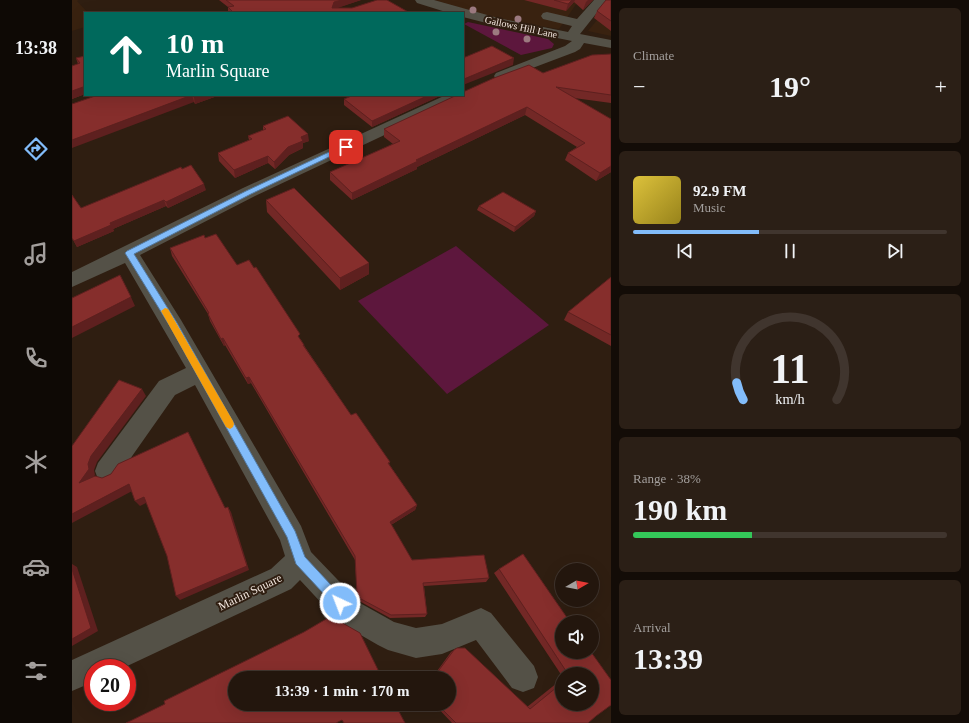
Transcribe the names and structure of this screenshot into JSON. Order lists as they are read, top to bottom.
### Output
{
  "streets": {
    "street": ["Gallows Hill Lane", "Marlin Square"]
  },
  "north": "right",
  "page": {
    "tabs": "13:38",
    "tile": [
      "Climate",
      ["Range · 38%", "190 km"],
      ["Arrival", "13:39"]
    ],
    "turn": ["10 m", "Marlin Square"],
    "heat": ["−", "19°", "+"],
    "song": ["92.9 FM", "Music"],
    "limit": "20",
    "trip": "13:39 · 1 min · 170 m",
    "gauge": ["11", "km/h"]
  }
}
